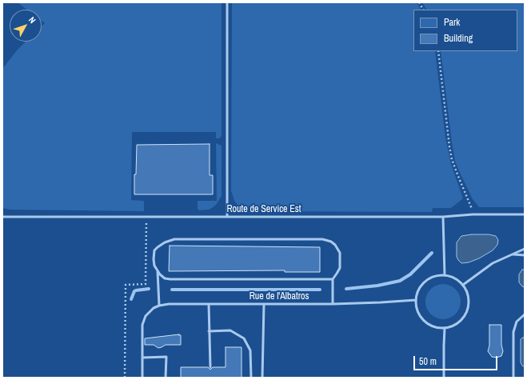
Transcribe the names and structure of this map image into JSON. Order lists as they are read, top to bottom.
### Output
{
  "streets": {
    "lane": ["Route de Service Est", "Rue de l'Albatros"]
  },
  "legend": ["Park", "Building"],
  "scale_bar": "50 m",
  "north": "top right"
}
